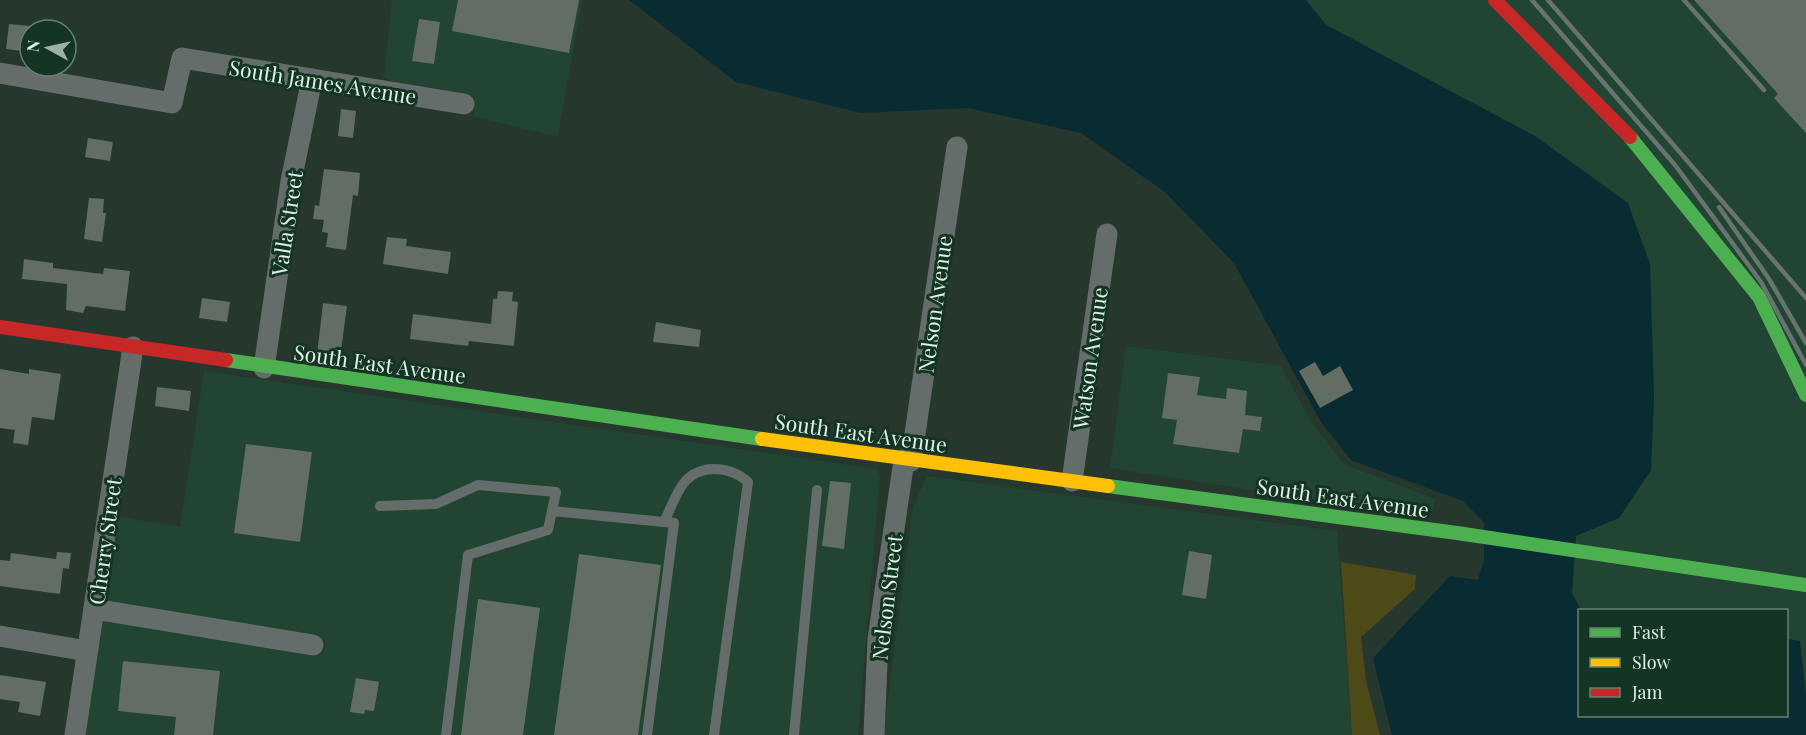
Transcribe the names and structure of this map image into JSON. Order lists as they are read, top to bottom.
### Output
{
  "streets": {
    "street": [
      "South James Avenue",
      "Valla Street",
      "Nelson Avenue",
      "Watson Avenue",
      "South East Avenue",
      "Cherry Street",
      "Nelson Street"
    ]
  },
  "crossings": [
    ["South James Avenue", "Valla Street"],
    ["Valla Street", "South East Avenue"],
    ["Nelson Avenue", "South East Avenue"],
    ["Nelson Avenue", "Nelson Street"],
    ["Watson Avenue", "South East Avenue"],
    ["South East Avenue", "Cherry Street"],
    ["South East Avenue", "Nelson Street"]
  ],
  "legend": ["Fast", "Slow", "Jam"],
  "north": "left"
}
